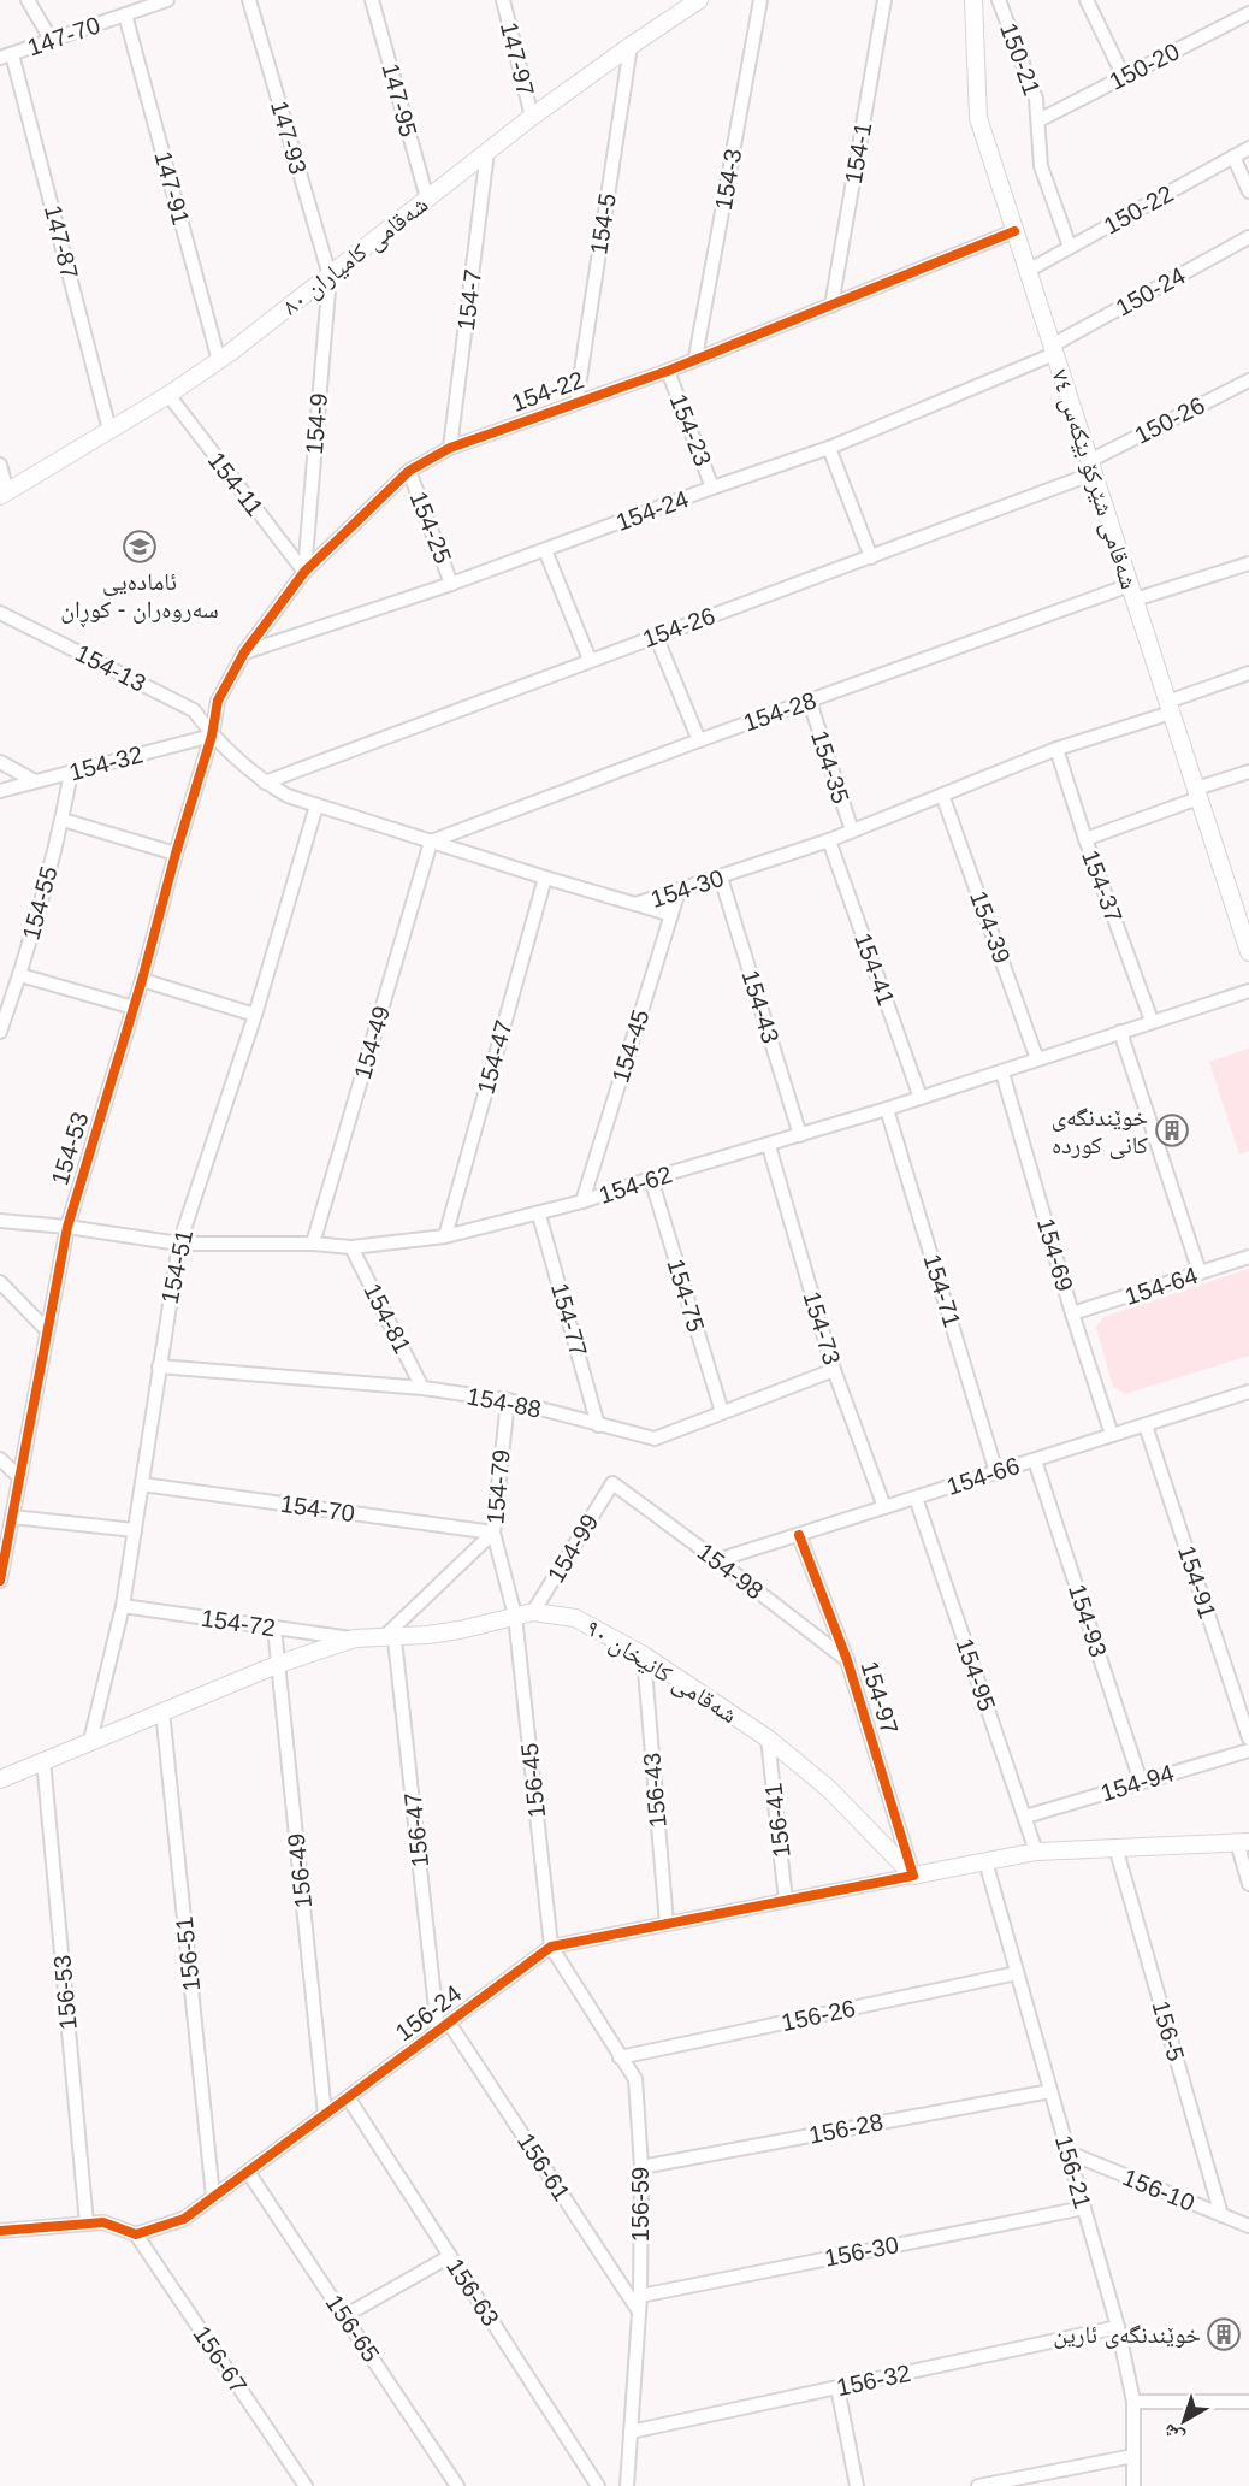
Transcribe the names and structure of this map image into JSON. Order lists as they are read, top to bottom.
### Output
{
  "streets": {
    "street": [
      "147-70",
      "147-97",
      "150-21",
      "150-20",
      "147-95",
      "147-93",
      "154-1",
      "154-3",
      "147-91",
      "150-22",
      "154-5",
      "147-87",
      "شەقامی کامیاران ٨٠",
      "150-24",
      "154-7",
      "154-22",
      "150-26",
      "154-9",
      "154-23",
      "شەقامی شێرکۆ بێکەس ٧٤",
      "154-11",
      "154-24",
      "154-25",
      "154-26",
      "154-13",
      "154-28",
      "154-32",
      "154-35",
      "154-37",
      "154-30",
      "154-55",
      "154-39",
      "154-41",
      "154-43",
      "154-49",
      "154-45",
      "154-47",
      "154-53",
      "154-62",
      "154-69",
      "154-51",
      "154-64",
      "154-71",
      "154-75",
      "154-81",
      "154-77",
      "154-73",
      "154-88",
      "154-66",
      "154-79",
      "154-70",
      "154-99",
      "154-98",
      "154-91",
      "154-93",
      "154-72",
      "شەقامی کانیخان ٩٠",
      "154-95",
      "154-97",
      "156-45",
      "154-94",
      "156-43",
      "156-41",
      "156-47",
      "156-49",
      "156-51",
      "156-53",
      "156-24",
      "156-26",
      "156-5",
      "156-28",
      "156-61",
      "156-21",
      "156-10",
      "156-59",
      "156-30",
      "156-63",
      "156-65",
      "156-67",
      "156-32"
    ]
  },
  "crossings": [
    ["147-70", "147-91"],
    ["147-70", "147-87"],
    ["147-97", "شەقامی کامیاران ٨٠"],
    ["150-21", "150-20"],
    ["150-21", "150-22"],
    ["147-95", "شەقامی کامیاران ٨٠"],
    ["147-93", "شەقامی کامیاران ٨٠"],
    ["147-93", "154-9"],
    ["154-1", "154-22"],
    ["154-3", "154-22"],
    ["147-91", "شەقامی کامیاران ٨٠"],
    ["150-22", "شەقامی شێرکۆ بێکەس ٧٤"],
    ["154-5", "شەقامی کامیاران ٨٠"],
    ["154-5", "154-22"],
    ["147-87", "شەقامی کامیاران ٨٠"],
    ["شەقامی کامیاران ٨٠", "154-7"],
    ["شەقامی کامیاران ٨٠", "154-9"],
    ["شەقامی کامیاران ٨٠", "154-11"],
    ["150-24", "شەقامی شێرکۆ بێکەس ٧٤"],
    ["150-24", "154-24"],
    ["154-7", "154-22"],
    ["154-22", "154-9"],
    ["154-22", "154-23"],
    ["154-22", "شەقامی شێرکۆ بێکەس ٧٤"],
    ["154-22", "154-11"],
    ["154-22", "154-24"],
    ["154-22", "154-25"],
    ["154-22", "154-13"],
    ["154-22", "154-32"],
    ["154-22", "154-30"],
    ["154-22", "154-53"],
    ["150-26", "شەقامی شێرکۆ بێکەس ٧٤"],
    ["150-26", "154-26"],
    ["154-9", "154-11"],
    ["154-23", "154-24"],
    ["شەقامی شێرکۆ بێکەس ٧٤", "154-24"],
    ["شەقامی شێرکۆ بێکەس ٧٤", "154-26"],
    ["شەقامی شێرکۆ بێکەس ٧٤", "154-28"],
    ["شەقامی شێرکۆ بێکەس ٧٤", "154-30"],
    ["154-24", "154-25"],
    ["154-26", "154-30"],
    ["154-13", "154-32"],
    ["154-13", "154-30"],
    ["154-13", "154-53"],
    ["154-28", "154-35"],
    ["154-28", "154-30"],
    ["154-28", "154-49"],
    ["154-32", "154-30"],
    ["154-32", "154-55"],
    ["154-32", "154-53"],
    ["154-35", "154-30"],
    ["154-37", "154-30"],
    ["154-37", "154-62"],
    ["154-30", "154-39"],
    ["154-30", "154-41"],
    ["154-30", "154-43"],
    ["154-30", "154-49"],
    ["154-30", "154-45"],
    ["154-30", "154-47"],
    ["154-30", "154-53"],
    ["154-30", "154-51"],
    ["154-39", "154-62"],
    ["154-41", "154-62"],
    ["154-43", "154-62"],
    ["154-49", "154-62"],
    ["154-45", "154-62"],
    ["154-47", "154-62"],
    ["154-53", "154-62"],
    ["154-62", "154-69"],
    ["154-62", "154-51"],
    ["154-62", "154-71"],
    ["154-62", "154-75"],
    ["154-62", "154-81"],
    ["154-62", "154-77"],
    ["154-62", "154-73"],
    ["154-69", "154-64"],
    ["154-69", "154-66"],
    ["154-51", "154-88"],
    ["154-51", "154-70"],
    ["154-51", "154-72"],
    ["154-51", "شەقامی کانیخان ٩٠"],
    ["154-71", "154-66"],
    ["154-75", "154-88"],
    ["154-81", "154-88"],
    ["154-77", "154-88"],
    ["154-73", "154-88"],
    ["154-73", "154-66"],
    ["154-88", "154-79"],
    ["154-66", "154-98"],
    ["154-66", "154-91"],
    ["154-66", "154-93"],
    ["154-66", "154-95"],
    ["154-66", "154-97"],
    ["154-79", "154-70"],
    ["154-79", "شەقامی کانیخان ٩٠"],
    ["154-79", "156-45"],
    ["154-99", "154-98"],
    ["154-99", "شەقامی کانیخان ٩٠"],
    ["154-98", "154-97"],
    ["154-93", "154-94"],
    ["154-72", "شەقامی کانیخان ٩٠"],
    ["154-72", "156-49"],
    ["شەقامی کانیخان ٩٠", "154-97"],
    ["شەقامی کانیخان ٩٠", "156-45"],
    ["شەقامی کانیخان ٩٠", "156-43"],
    ["شەقامی کانیخان ٩٠", "156-41"],
    ["شەقامی کانیخان ٩٠", "156-47"],
    ["شەقامی کانیخان ٩٠", "156-49"],
    ["شەقامی کانیخان ٩٠", "156-51"],
    ["شەقامی کانیخان ٩٠", "156-53"],
    ["شەقامی کانیخان ٩٠", "156-24"],
    ["154-95", "154-94"],
    ["154-97", "156-24"],
    ["156-45", "156-24"],
    ["156-45", "156-59"],
    ["156-43", "156-24"],
    ["156-41", "156-24"],
    ["156-47", "156-24"],
    ["156-47", "156-61"],
    ["156-49", "156-24"],
    ["156-51", "156-24"],
    ["156-24", "156-61"],
    ["156-24", "156-59"],
    ["156-24", "156-63"],
    ["156-24", "156-65"],
    ["156-24", "156-67"],
    ["156-26", "156-21"],
    ["156-26", "156-59"],
    ["156-5", "156-10"],
    ["156-28", "156-21"],
    ["156-28", "156-59"],
    ["156-61", "156-59"],
    ["156-21", "156-10"],
    ["156-21", "156-30"],
    ["156-21", "156-32"],
    ["156-59", "156-30"],
    ["156-59", "156-32"]
  ],
  "places": {
    "school or university": ["ئامادەیی سەروەران - کوڕان"],
    "building": ["خوێندنگەی کانی کوردە", "خوێندنگەی ئارین"]
  },
  "north": "bottom left"
}
